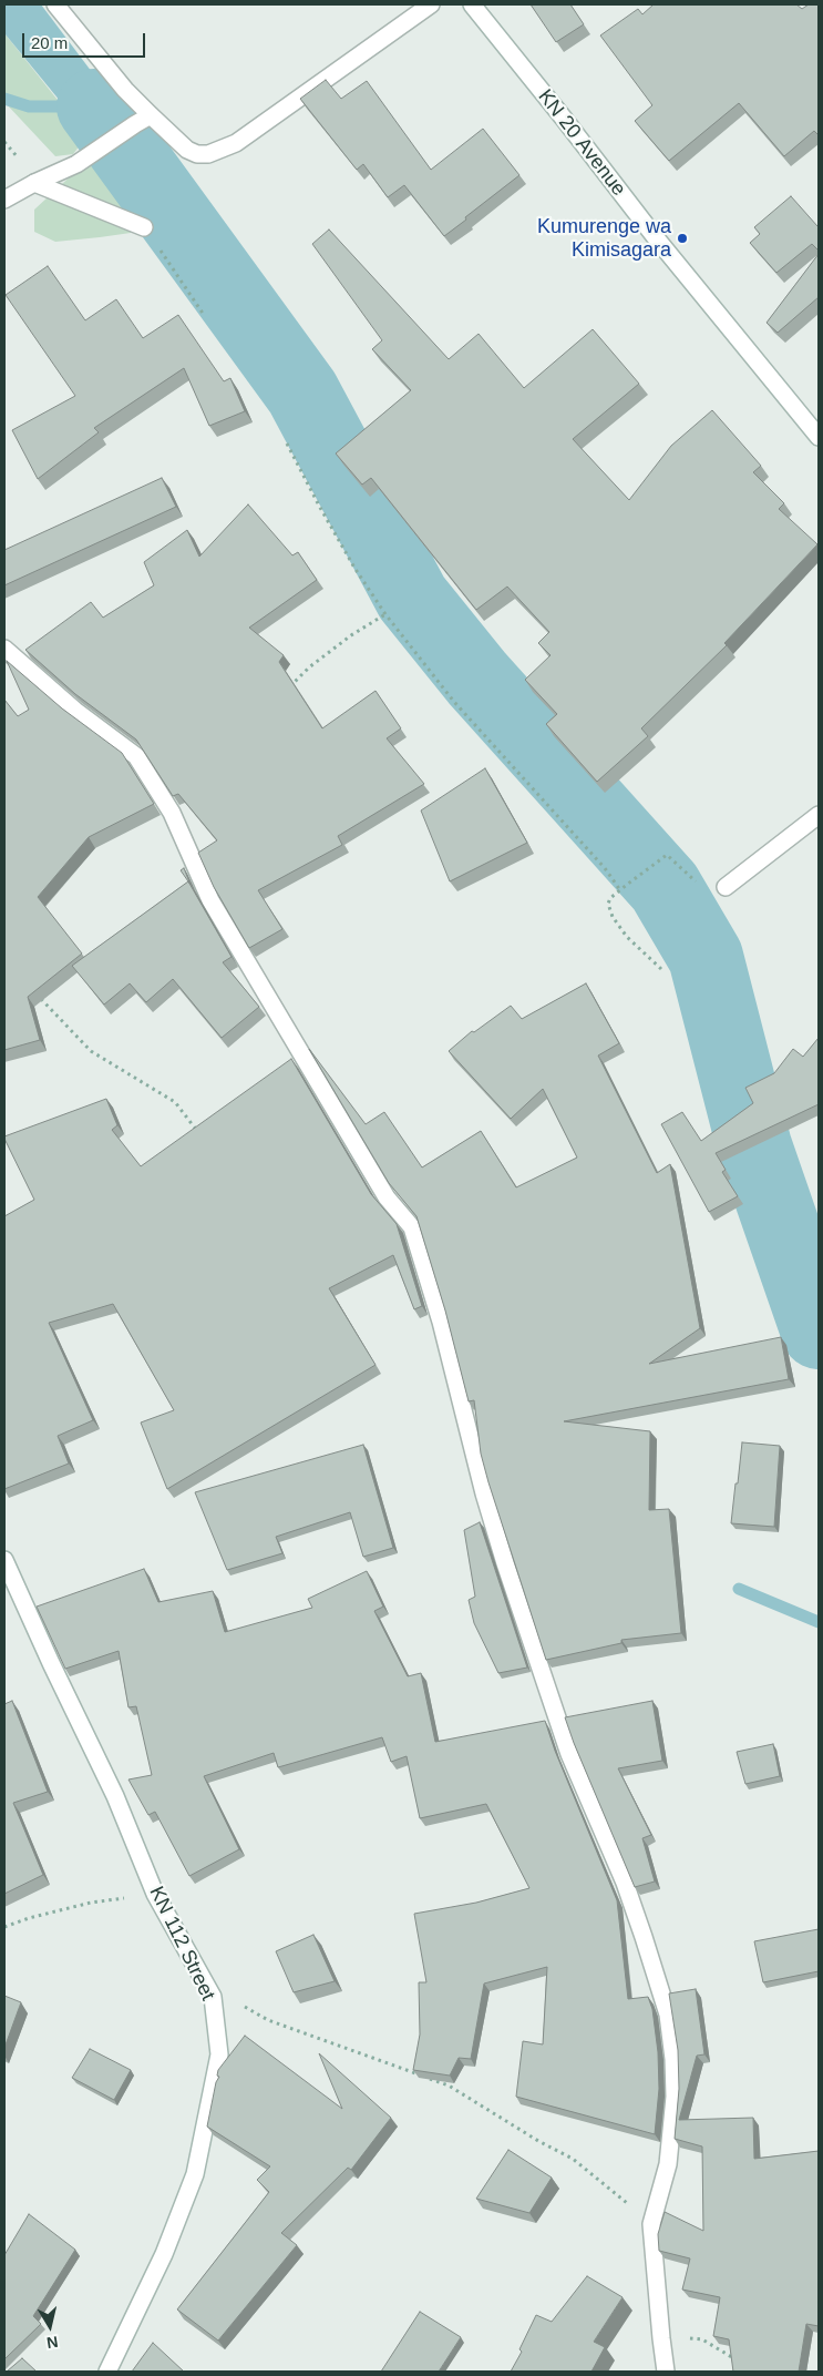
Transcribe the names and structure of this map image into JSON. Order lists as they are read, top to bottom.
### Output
{
  "streets": {
    "street": ["KN 20 Avenue", "KN 112 Street"]
  },
  "places": ["Kumurenge wa Kimisagara"],
  "scale_bar": "20 m",
  "north": "bottom"
}
